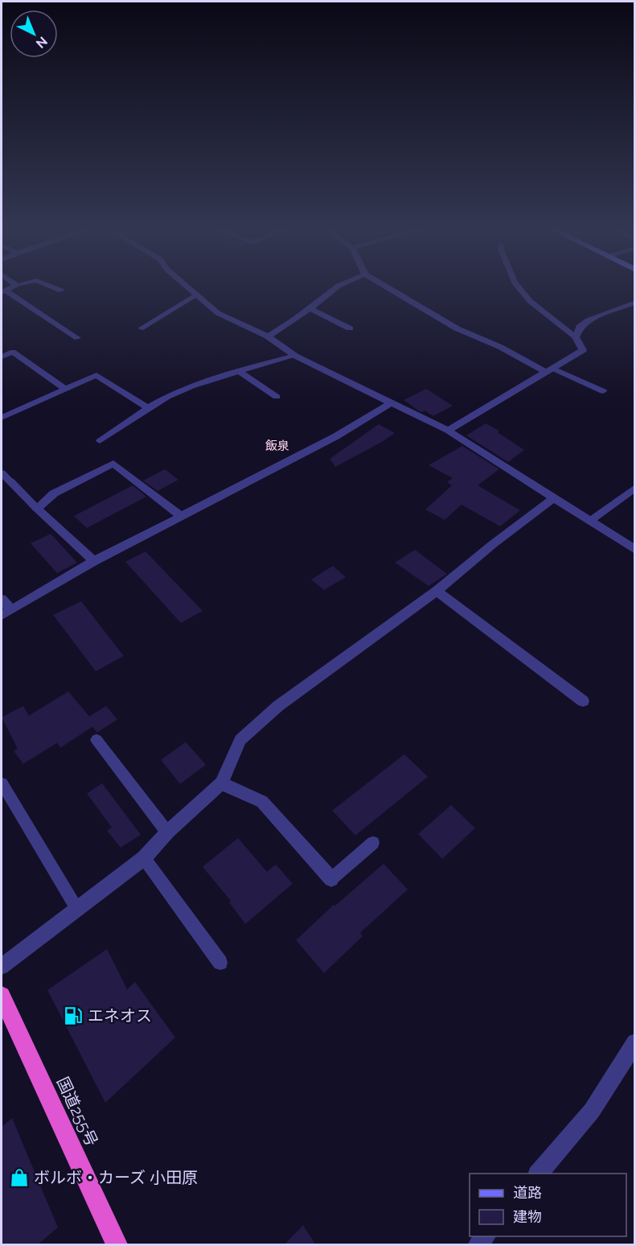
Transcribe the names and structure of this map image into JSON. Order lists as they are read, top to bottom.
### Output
{
  "streets": {
    "highway": ["国道255号"]
  },
  "districts": ["飯泉"],
  "places": {
    "fuel station": ["エネオス"],
    "shop": ["ボルボ・カーズ 小田原"]
  },
  "legend": ["道路", "建物"],
  "north": "bottom right"
}
